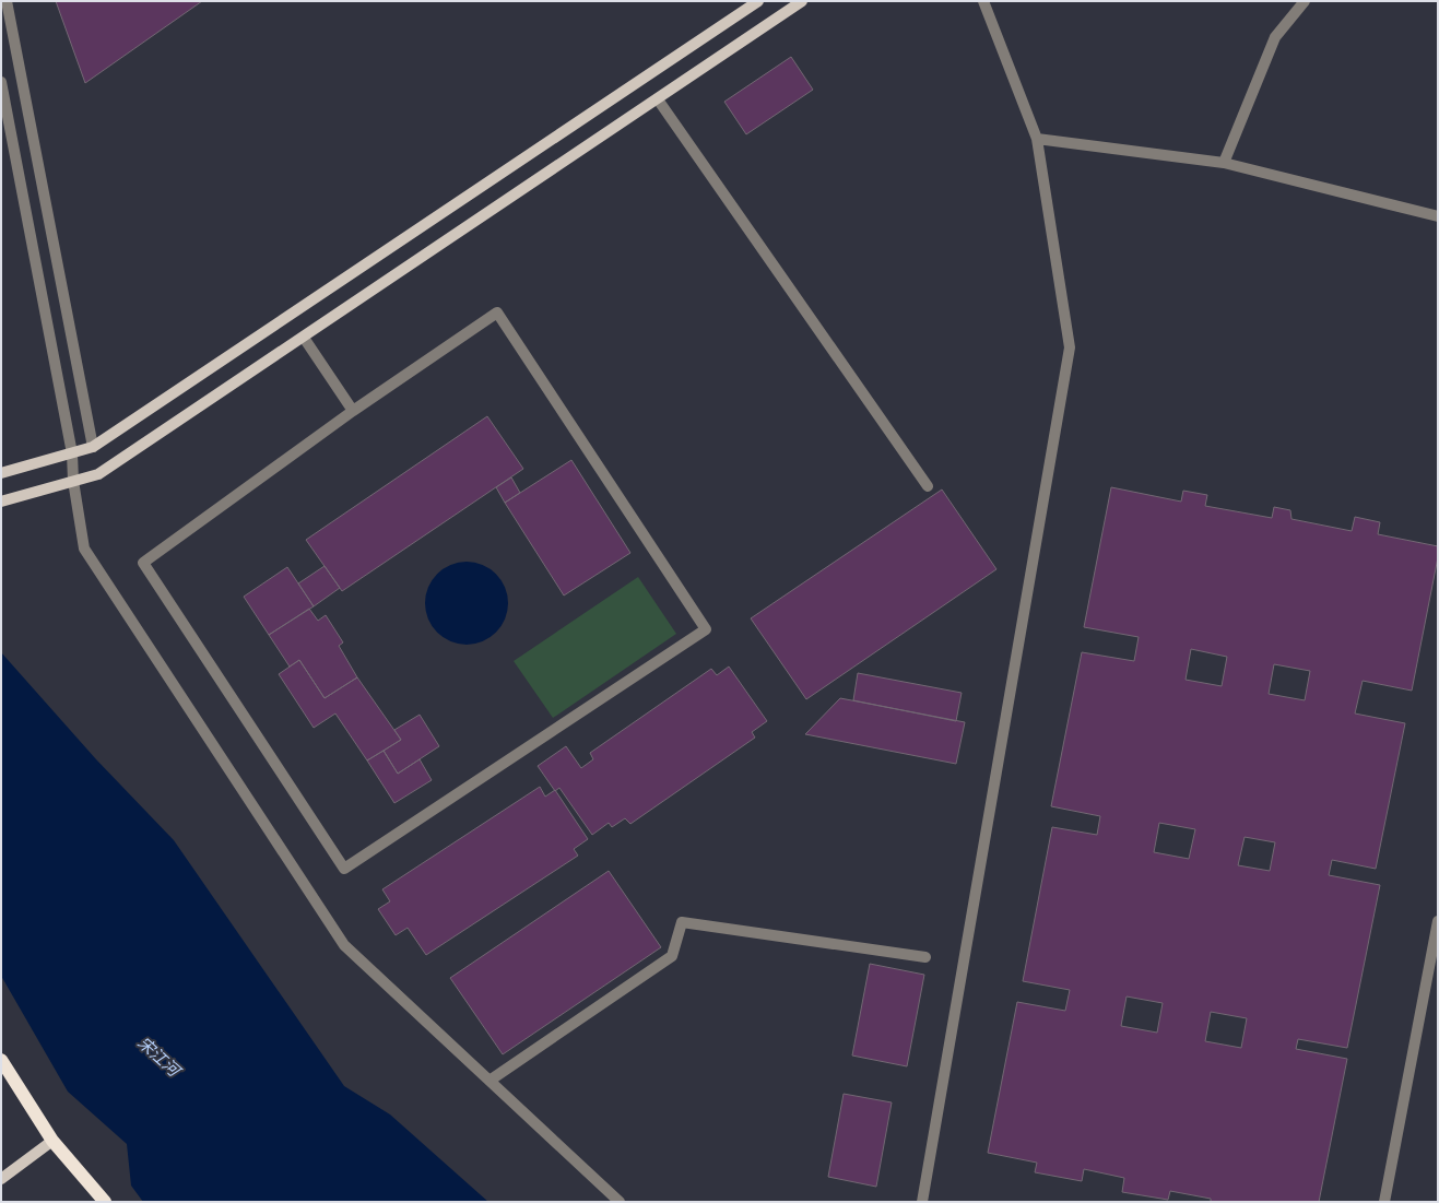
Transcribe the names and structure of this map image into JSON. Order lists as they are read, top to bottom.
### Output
{
  "water": ["宋江河"]
}
